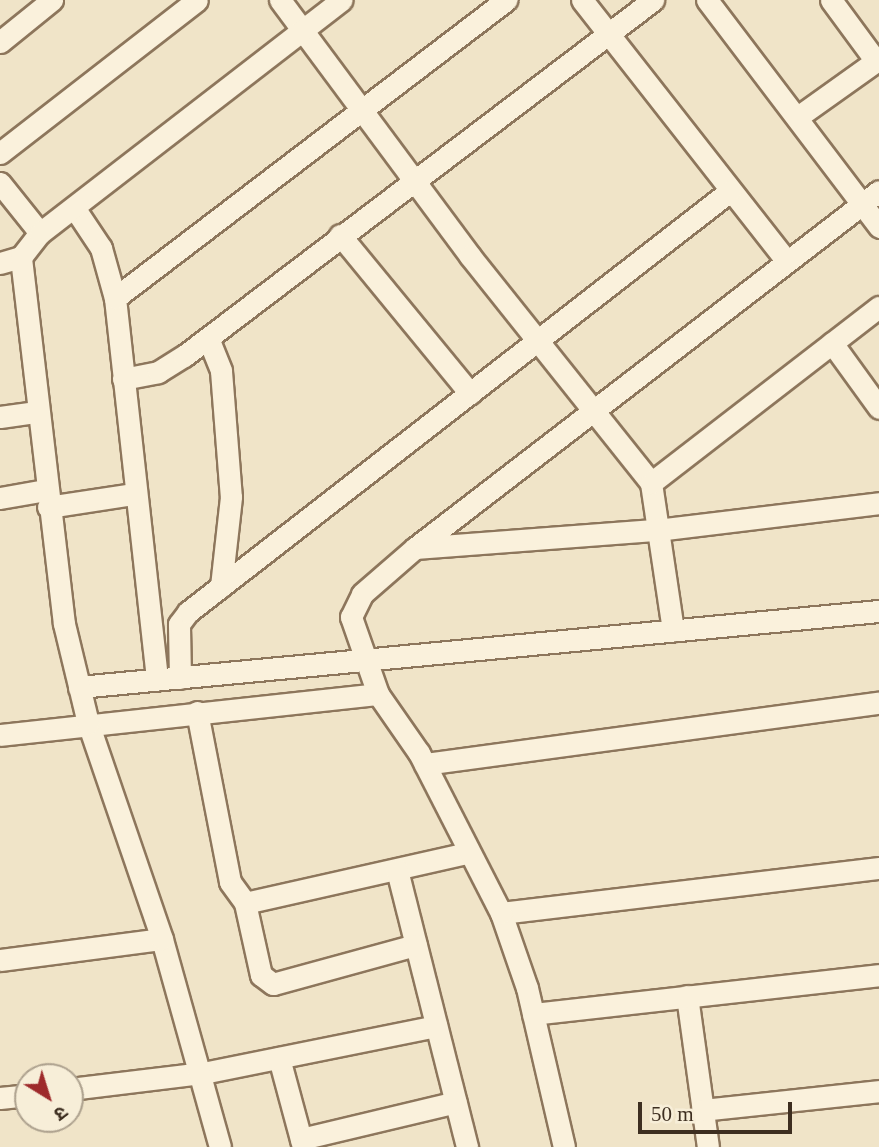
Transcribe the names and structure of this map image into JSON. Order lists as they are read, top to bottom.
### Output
{
  "scale_bar": "50 m",
  "north": "bottom right"
}
